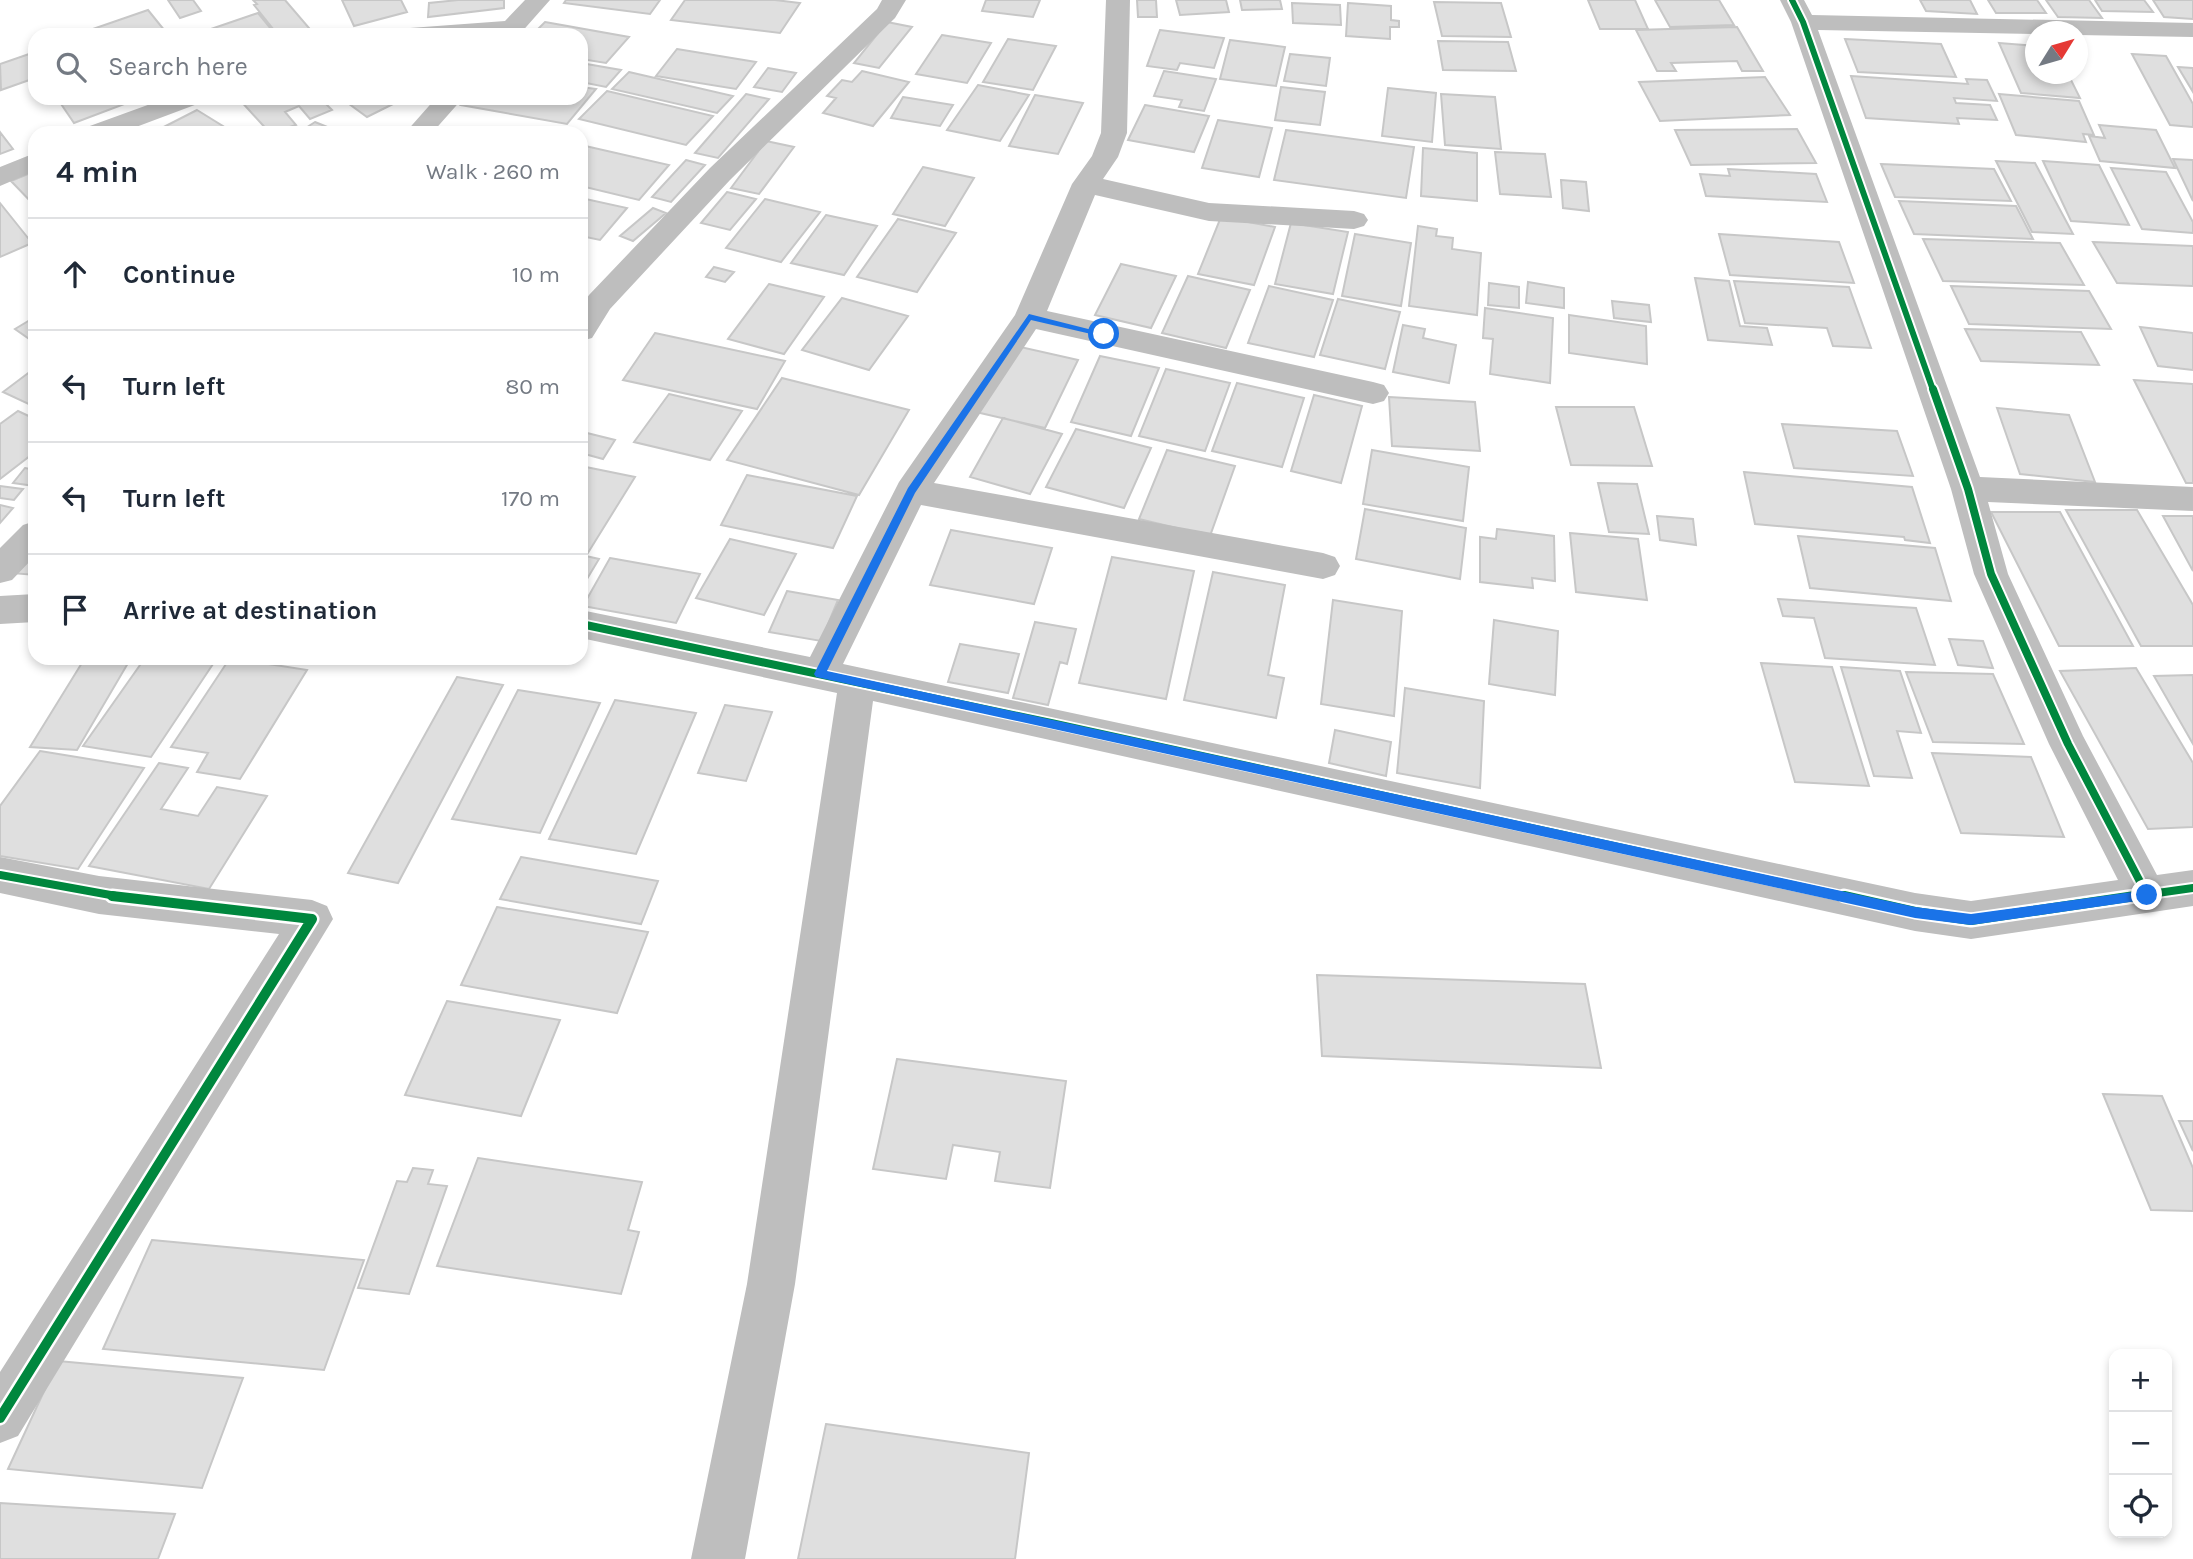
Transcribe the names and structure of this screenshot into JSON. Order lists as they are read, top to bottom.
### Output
{
  "north": "top right",
  "page": {
    "search": "Search here",
    "heading": ["4 min", "Walk · 260 m"],
    "list": [
      ["Continue", "10 m"],
      ["Turn left", "80 m"],
      ["Turn left", "170 m"],
      "Arrive at destination"
    ],
    "map_buttons": ["+", "−"]
  }
}
